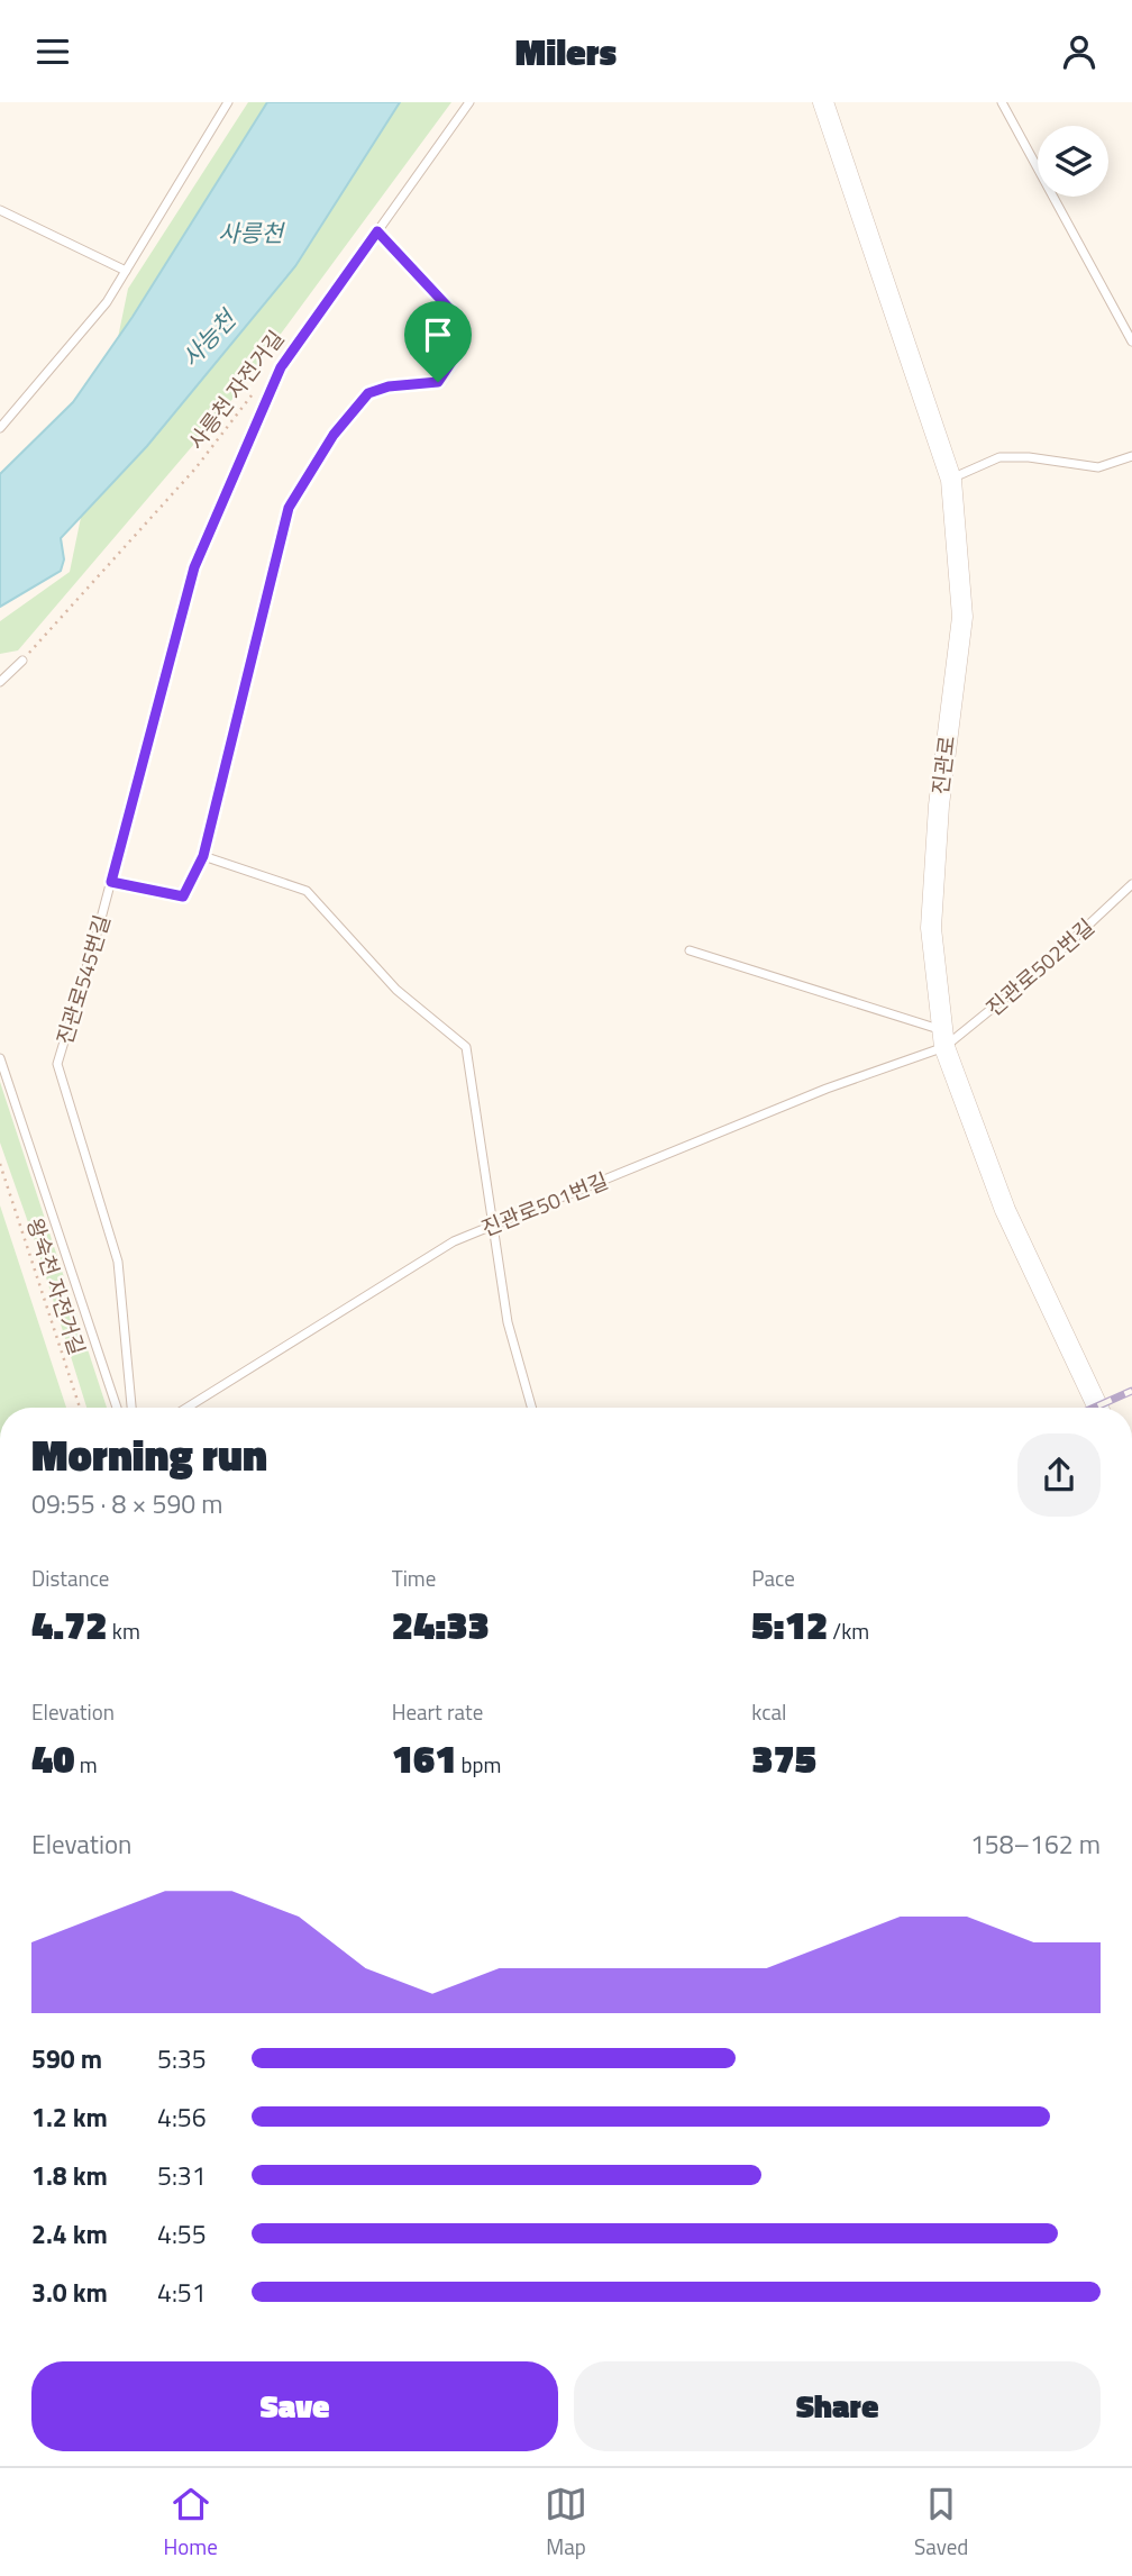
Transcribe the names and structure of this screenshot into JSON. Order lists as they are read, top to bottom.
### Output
{
  "streets": {
    "street": ["진관로"],
    "lane": ["진관로502번길", "진관로545번길", "진관로501번길"],
    "path": ["사릉천 자전거길", "왕숙천 자전거길"]
  },
  "crossings": [
    ["진관로", "진관로502번길"],
    ["진관로", "진관로501번길"],
    ["진관로502번길", "진관로501번길"]
  ],
  "water": ["사릉천", "사능천"],
  "page": {
    "header": "Milers",
    "heading": ["Morning run", "09:55 · 8 × 590 m"],
    "stats": [
      ["Distance", "4.72 km"],
      ["Time", "24:33"],
      ["Pace", "5:12 /km"],
      ["Elevation", "40 m"],
      ["Heart rate", "161 bpm"],
      ["kcal", "375"]
    ],
    "chart": ["Elevation", "158–162 m"],
    "list": [
      {
        "name": "590 m",
        "note": "5:35"
      },
      {
        "name": "1.2 km",
        "note": "4:56"
      },
      {
        "name": "1.8 km",
        "note": "5:31"
      },
      {
        "name": "2.4 km",
        "note": "4:55"
      },
      {
        "name": "3.0 km",
        "note": "4:51"
      }
    ],
    "buttons": ["Save", "Share"],
    "tabs": ["Home", "Map", "Saved"]
  }
}
